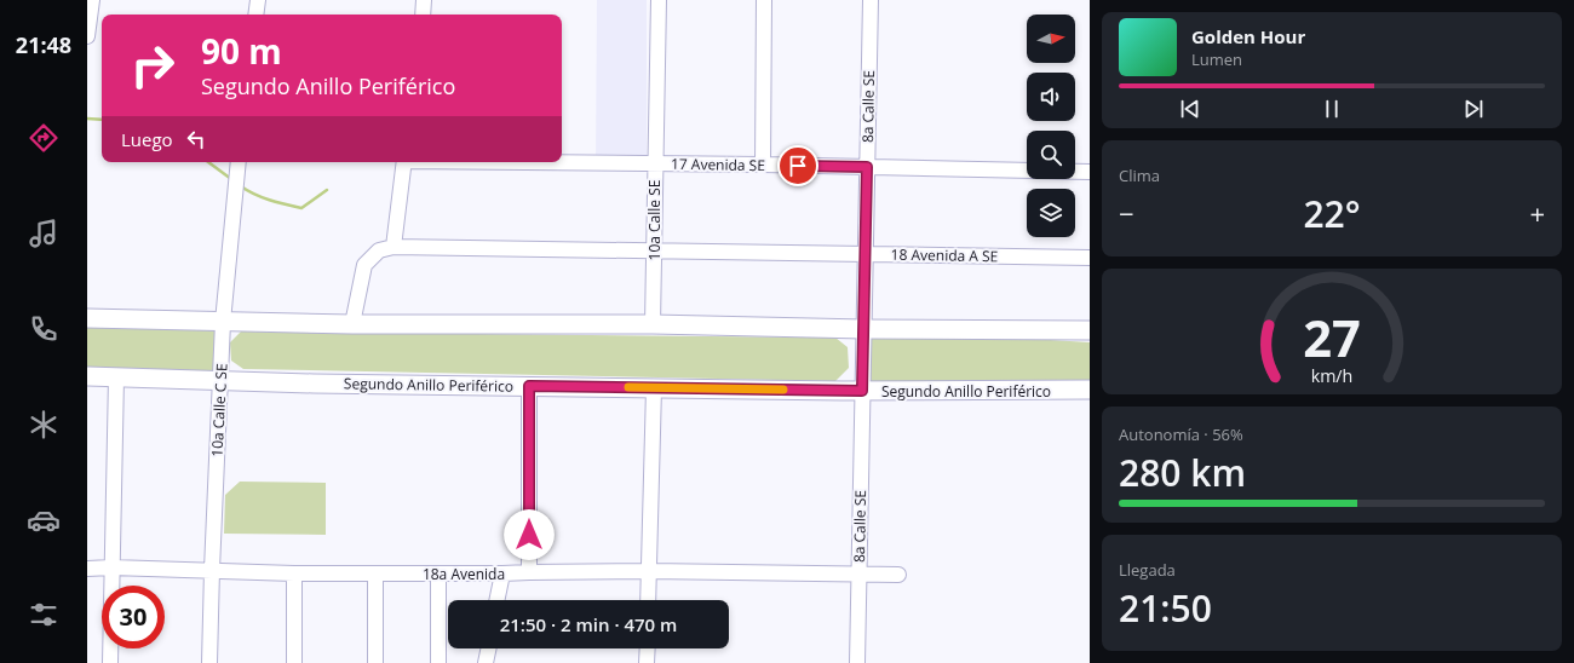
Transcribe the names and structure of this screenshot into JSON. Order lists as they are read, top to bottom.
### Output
{
  "streets": {
    "main road": ["Segundo Anillo Periférico"],
    "street": [
      "8a Calle SE",
      "17 Avenida SE",
      "10a Calle SE",
      "18 Avenida A SE",
      "10a Calle C SE",
      "18a Avenida"
    ]
  },
  "crossings": [
    ["8a Calle SE", "17 Avenida SE"],
    ["8a Calle SE", "18 Avenida A SE"],
    ["8a Calle SE", "Segundo Anillo Periférico"],
    ["8a Calle SE", "18a Avenida"],
    ["17 Avenida SE", "10a Calle SE"],
    ["10a Calle SE", "18 Avenida A SE"],
    ["Segundo Anillo Periférico", "10a Calle C SE"],
    ["10a Calle C SE", "18a Avenida"]
  ],
  "north": "right",
  "page": {
    "tabs": "21:48",
    "turn": ["90 m", "Segundo Anillo Periférico"],
    "song": ["Golden Hour", "Lumen"],
    "then": "Luego",
    "tile": [
      "Clima",
      ["Autonomía · 56%", "280 km"],
      ["Llegada", "21:50"]
    ],
    "heat": ["−", "22°", "+"],
    "limit": "30",
    "trip": "21:50 · 2 min · 470 m",
    "gauge": ["27", "km/h"]
  }
}
